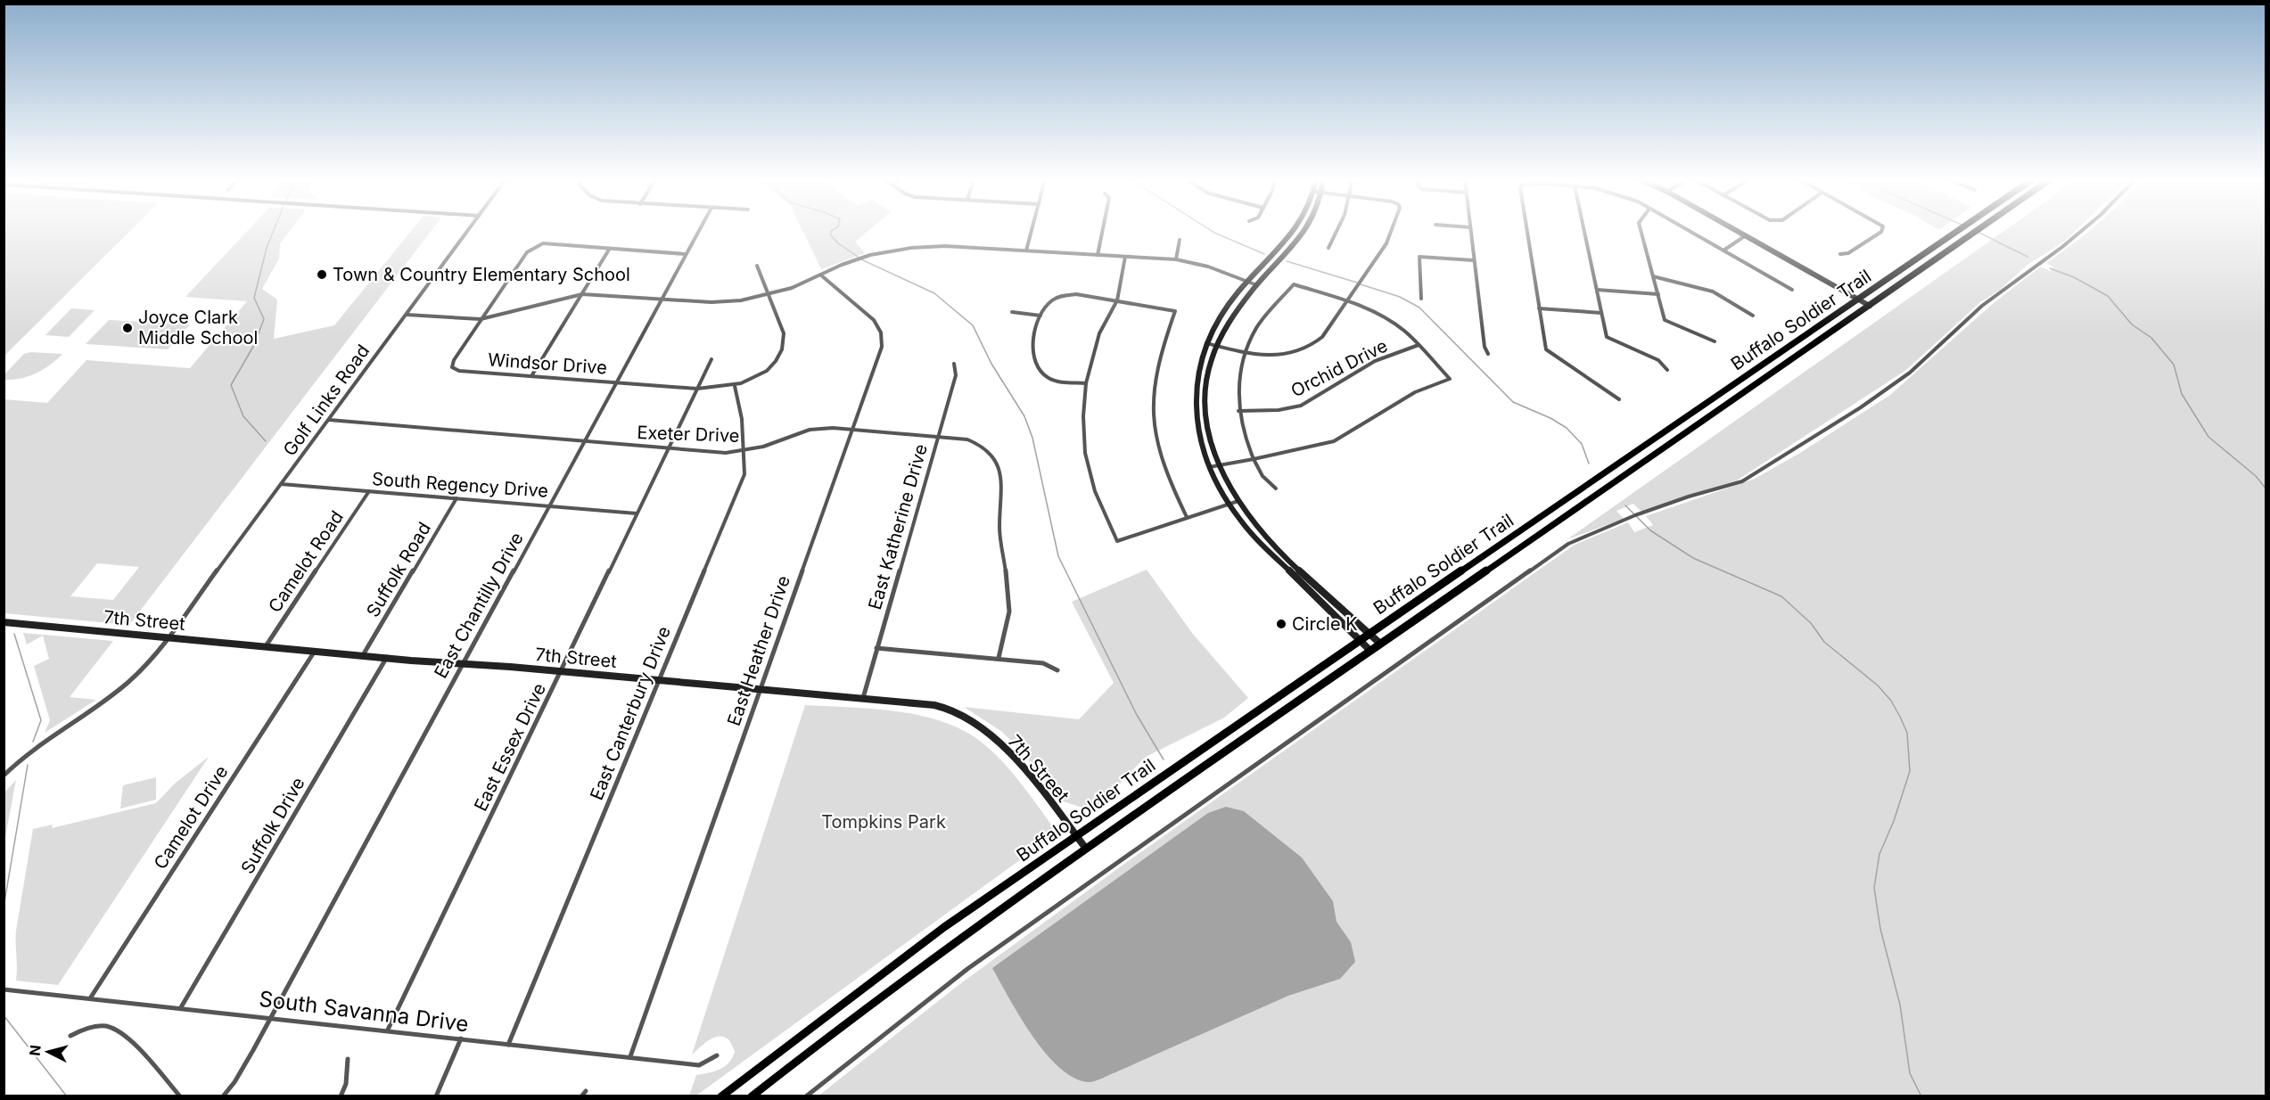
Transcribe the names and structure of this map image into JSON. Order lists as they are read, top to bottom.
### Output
{
  "streets": {
    "main road": ["Buffalo Soldier Trail"],
    "street": [
      "Windsor Drive",
      "Orchid Drive",
      "Golf Links Road",
      "Exeter Drive",
      "South Regency Drive",
      "East Katherine Drive",
      "Camelot Road",
      "Suffolk Road",
      "East Chantilly Drive",
      "7th Street",
      "East Heather Drive",
      "East Canterbury Drive",
      "East Essex Drive",
      "Camelot Drive",
      "Suffolk Drive",
      "South Savanna Drive"
    ]
  },
  "crossings": [
    ["Buffalo Soldier Trail", "7th Street"],
    ["Windsor Drive", "East Chantilly Drive"],
    ["Windsor Drive", "East Canterbury Drive"],
    ["Windsor Drive", "East Essex Drive"],
    ["Golf Links Road", "Exeter Drive"],
    ["Golf Links Road", "South Regency Drive"],
    ["Golf Links Road", "7th Street"],
    ["Exeter Drive", "East Katherine Drive"],
    ["Exeter Drive", "East Chantilly Drive"],
    ["Exeter Drive", "East Heather Drive"],
    ["Exeter Drive", "East Canterbury Drive"],
    ["Exeter Drive", "East Essex Drive"],
    ["South Regency Drive", "Camelot Road"],
    ["South Regency Drive", "Suffolk Road"],
    ["South Regency Drive", "East Chantilly Drive"],
    ["South Regency Drive", "East Essex Drive"],
    ["East Katherine Drive", "7th Street"],
    ["Camelot Road", "7th Street"],
    ["Suffolk Road", "7th Street"],
    ["East Chantilly Drive", "7th Street"],
    ["East Chantilly Drive", "South Savanna Drive"],
    ["7th Street", "East Heather Drive"],
    ["7th Street", "East Canterbury Drive"],
    ["7th Street", "East Essex Drive"],
    ["7th Street", "Camelot Drive"],
    ["7th Street", "Suffolk Drive"],
    ["East Heather Drive", "South Savanna Drive"],
    ["East Canterbury Drive", "South Savanna Drive"],
    ["East Essex Drive", "South Savanna Drive"],
    ["Camelot Drive", "South Savanna Drive"],
    ["Suffolk Drive", "South Savanna Drive"]
  ],
  "parks": ["Tompkins Park"],
  "places": ["Town & Country Elementary School", "Joyce Clark Middle School", "Circle K"],
  "north": "left"
}
